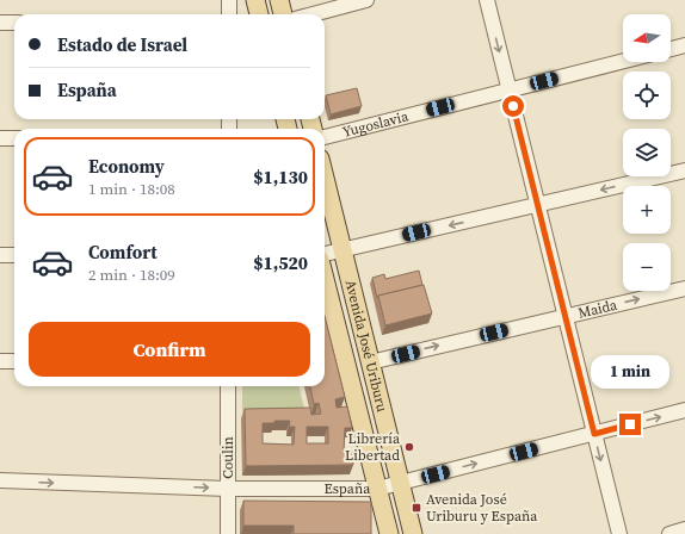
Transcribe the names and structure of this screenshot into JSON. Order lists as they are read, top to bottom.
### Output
{
  "streets": {
    "main road": ["Avenida José Uriburu"],
    "street": [
      "Yugoslavia",
      "Maida",
      "Coulin",
      "España"
    ]
  },
  "crossings": [
    ["Maida", "Avenida José Uriburu"],
    ["Avenida José Uriburu", "España"],
    ["Coulin", "España"]
  ],
  "one_way": ["España"],
  "places": {
    "other": ["Librería Libertad"],
    "transit": ["Avenida José Uriburu y España"]
  },
  "north": "left",
  "page": {
    "map_buttons": ["+", "−"],
    "banner": ["Estado de Israel", "España"],
    "list": [
      {
        "name": "Economy",
        "note": "1 min · 18:08",
        "value": "$1,130"
      },
      {
        "name": "Comfort",
        "note": "2 min · 18:09",
        "value": "$1,520"
      }
    ],
    "buttons": "Confirm",
    "bubble": "1 min"
  }
}
